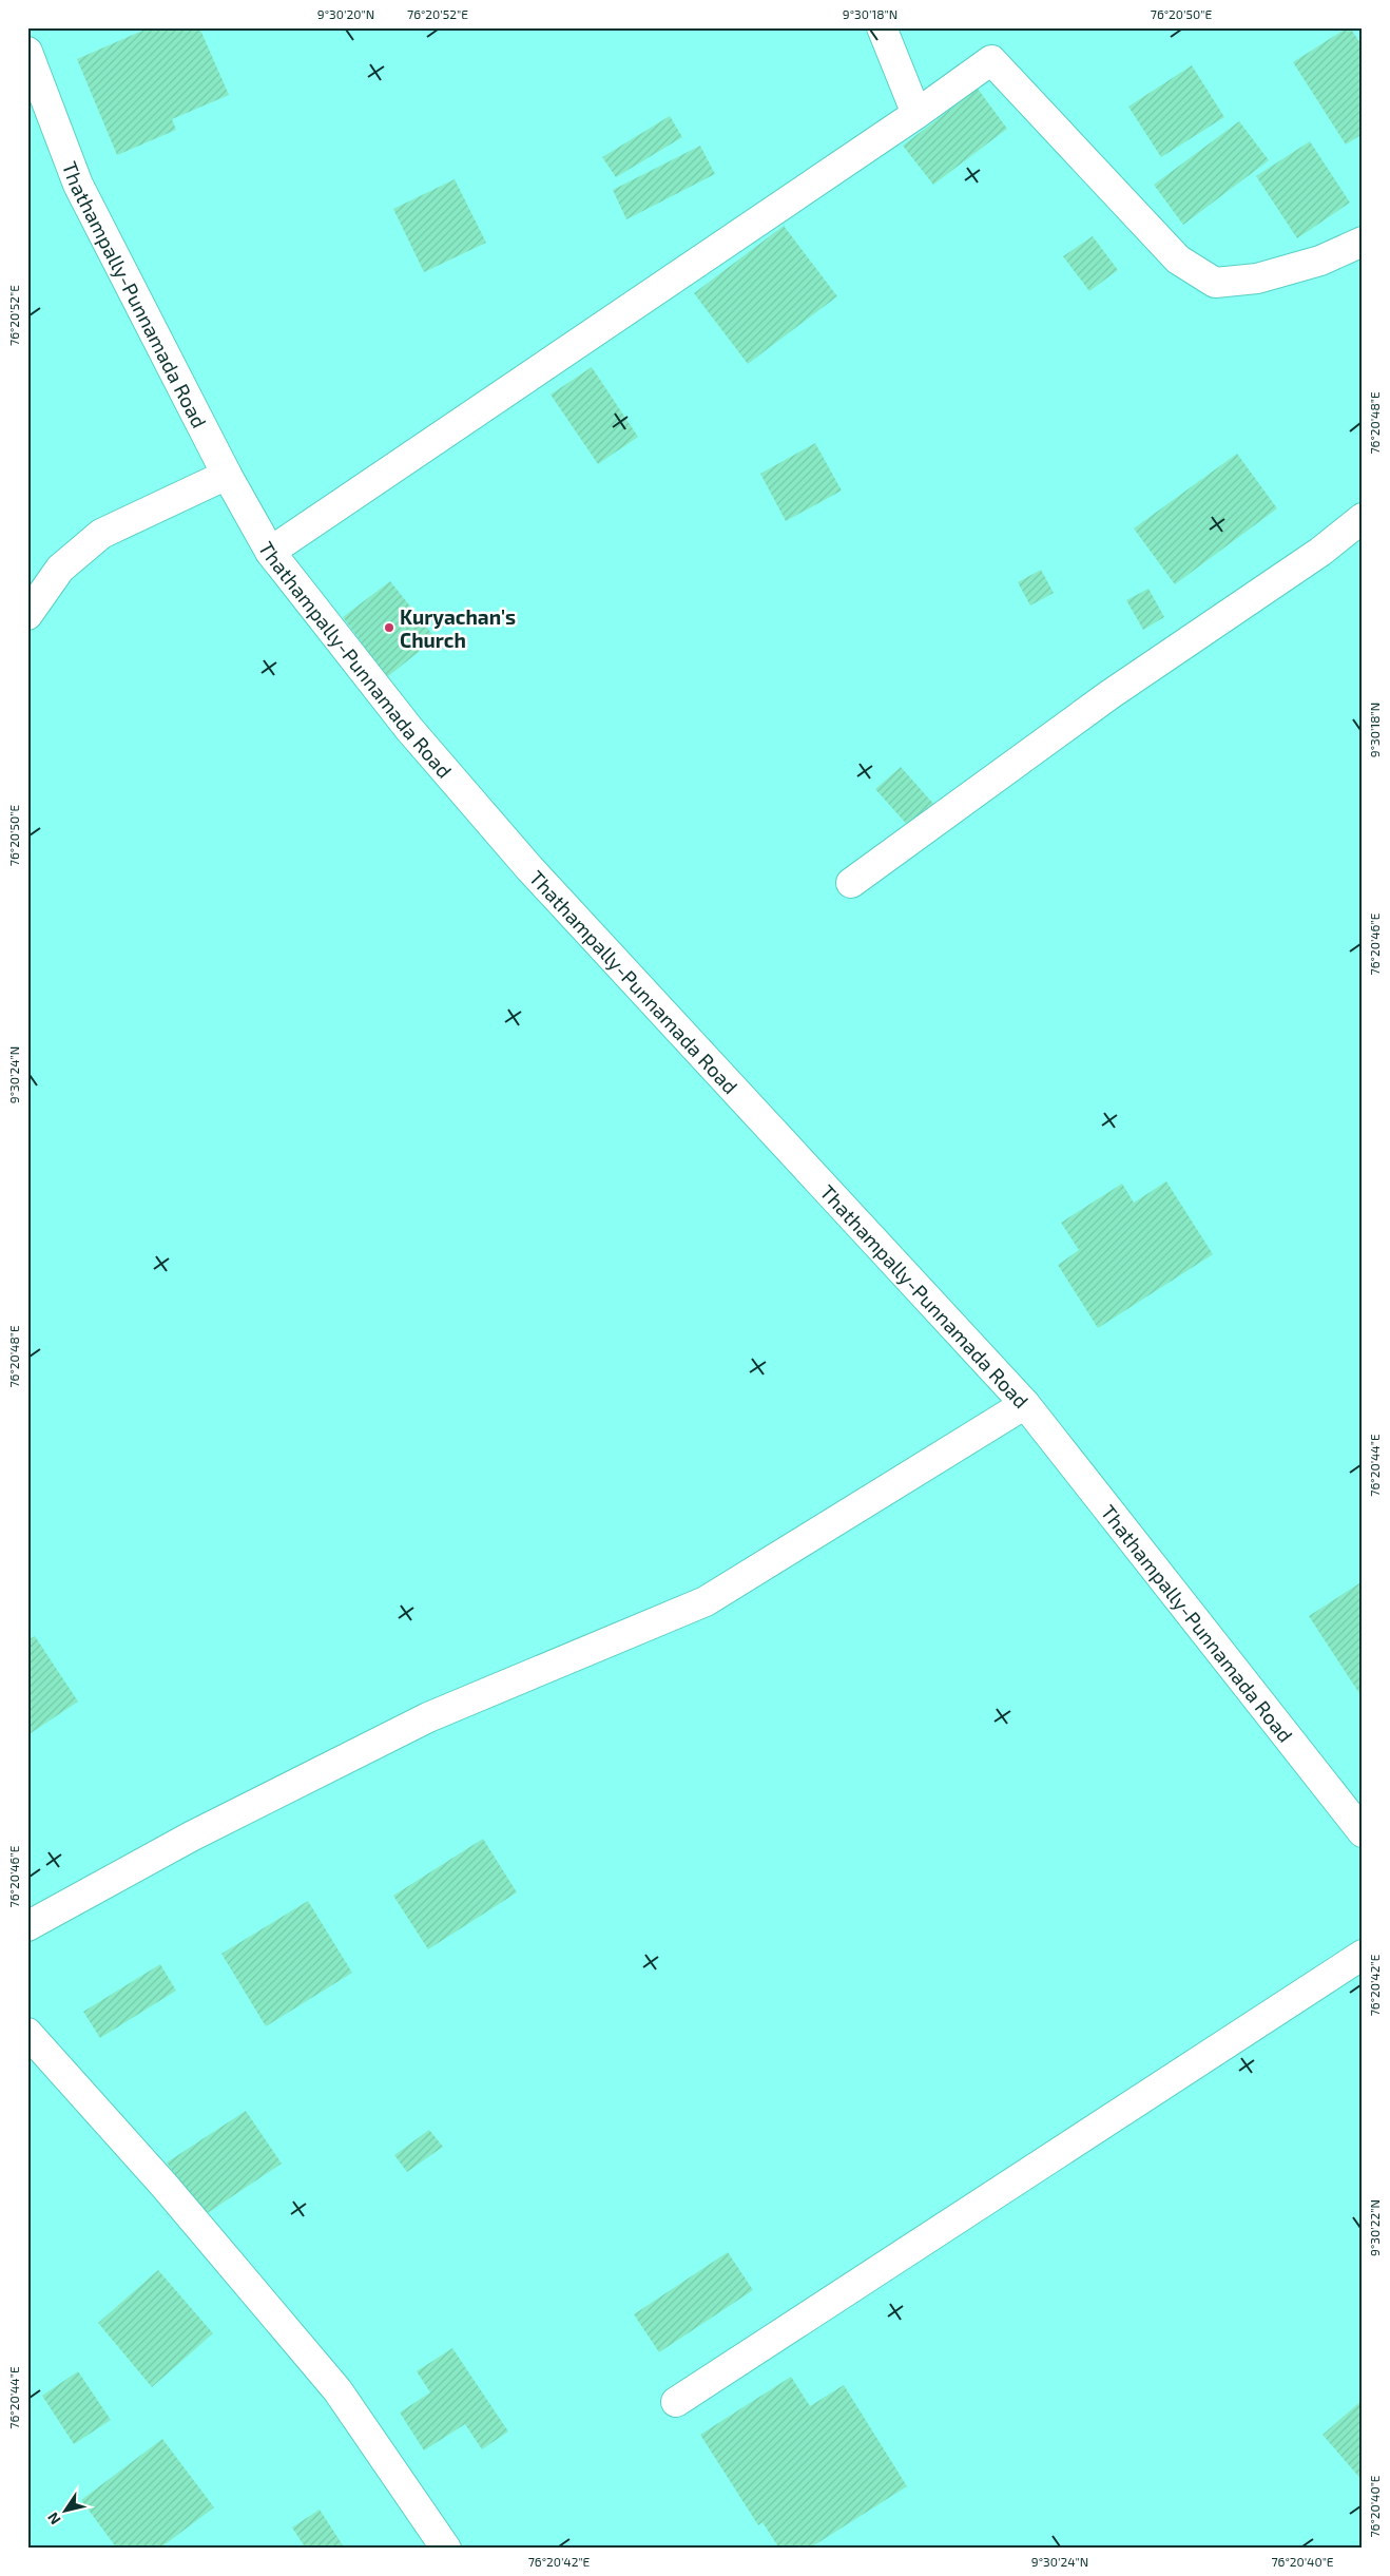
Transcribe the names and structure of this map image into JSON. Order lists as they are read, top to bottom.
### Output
{
  "streets": {
    "street": ["Thathampally-Punnamada Road"]
  },
  "places": ["Kuryachan's Church"],
  "north": "bottom left",
  "coordinates": [
    "9°30'20\"N",
    "76°20'52\"E",
    "9°30'18\"N",
    "76°20'50\"E",
    "76°20'48\"E",
    "76°20'46\"E",
    "9°30'24\"N",
    "76°20'44\"E",
    "76°20'42\"E",
    "9°30'22\"N",
    "76°20'40\"E"
  ]
}
